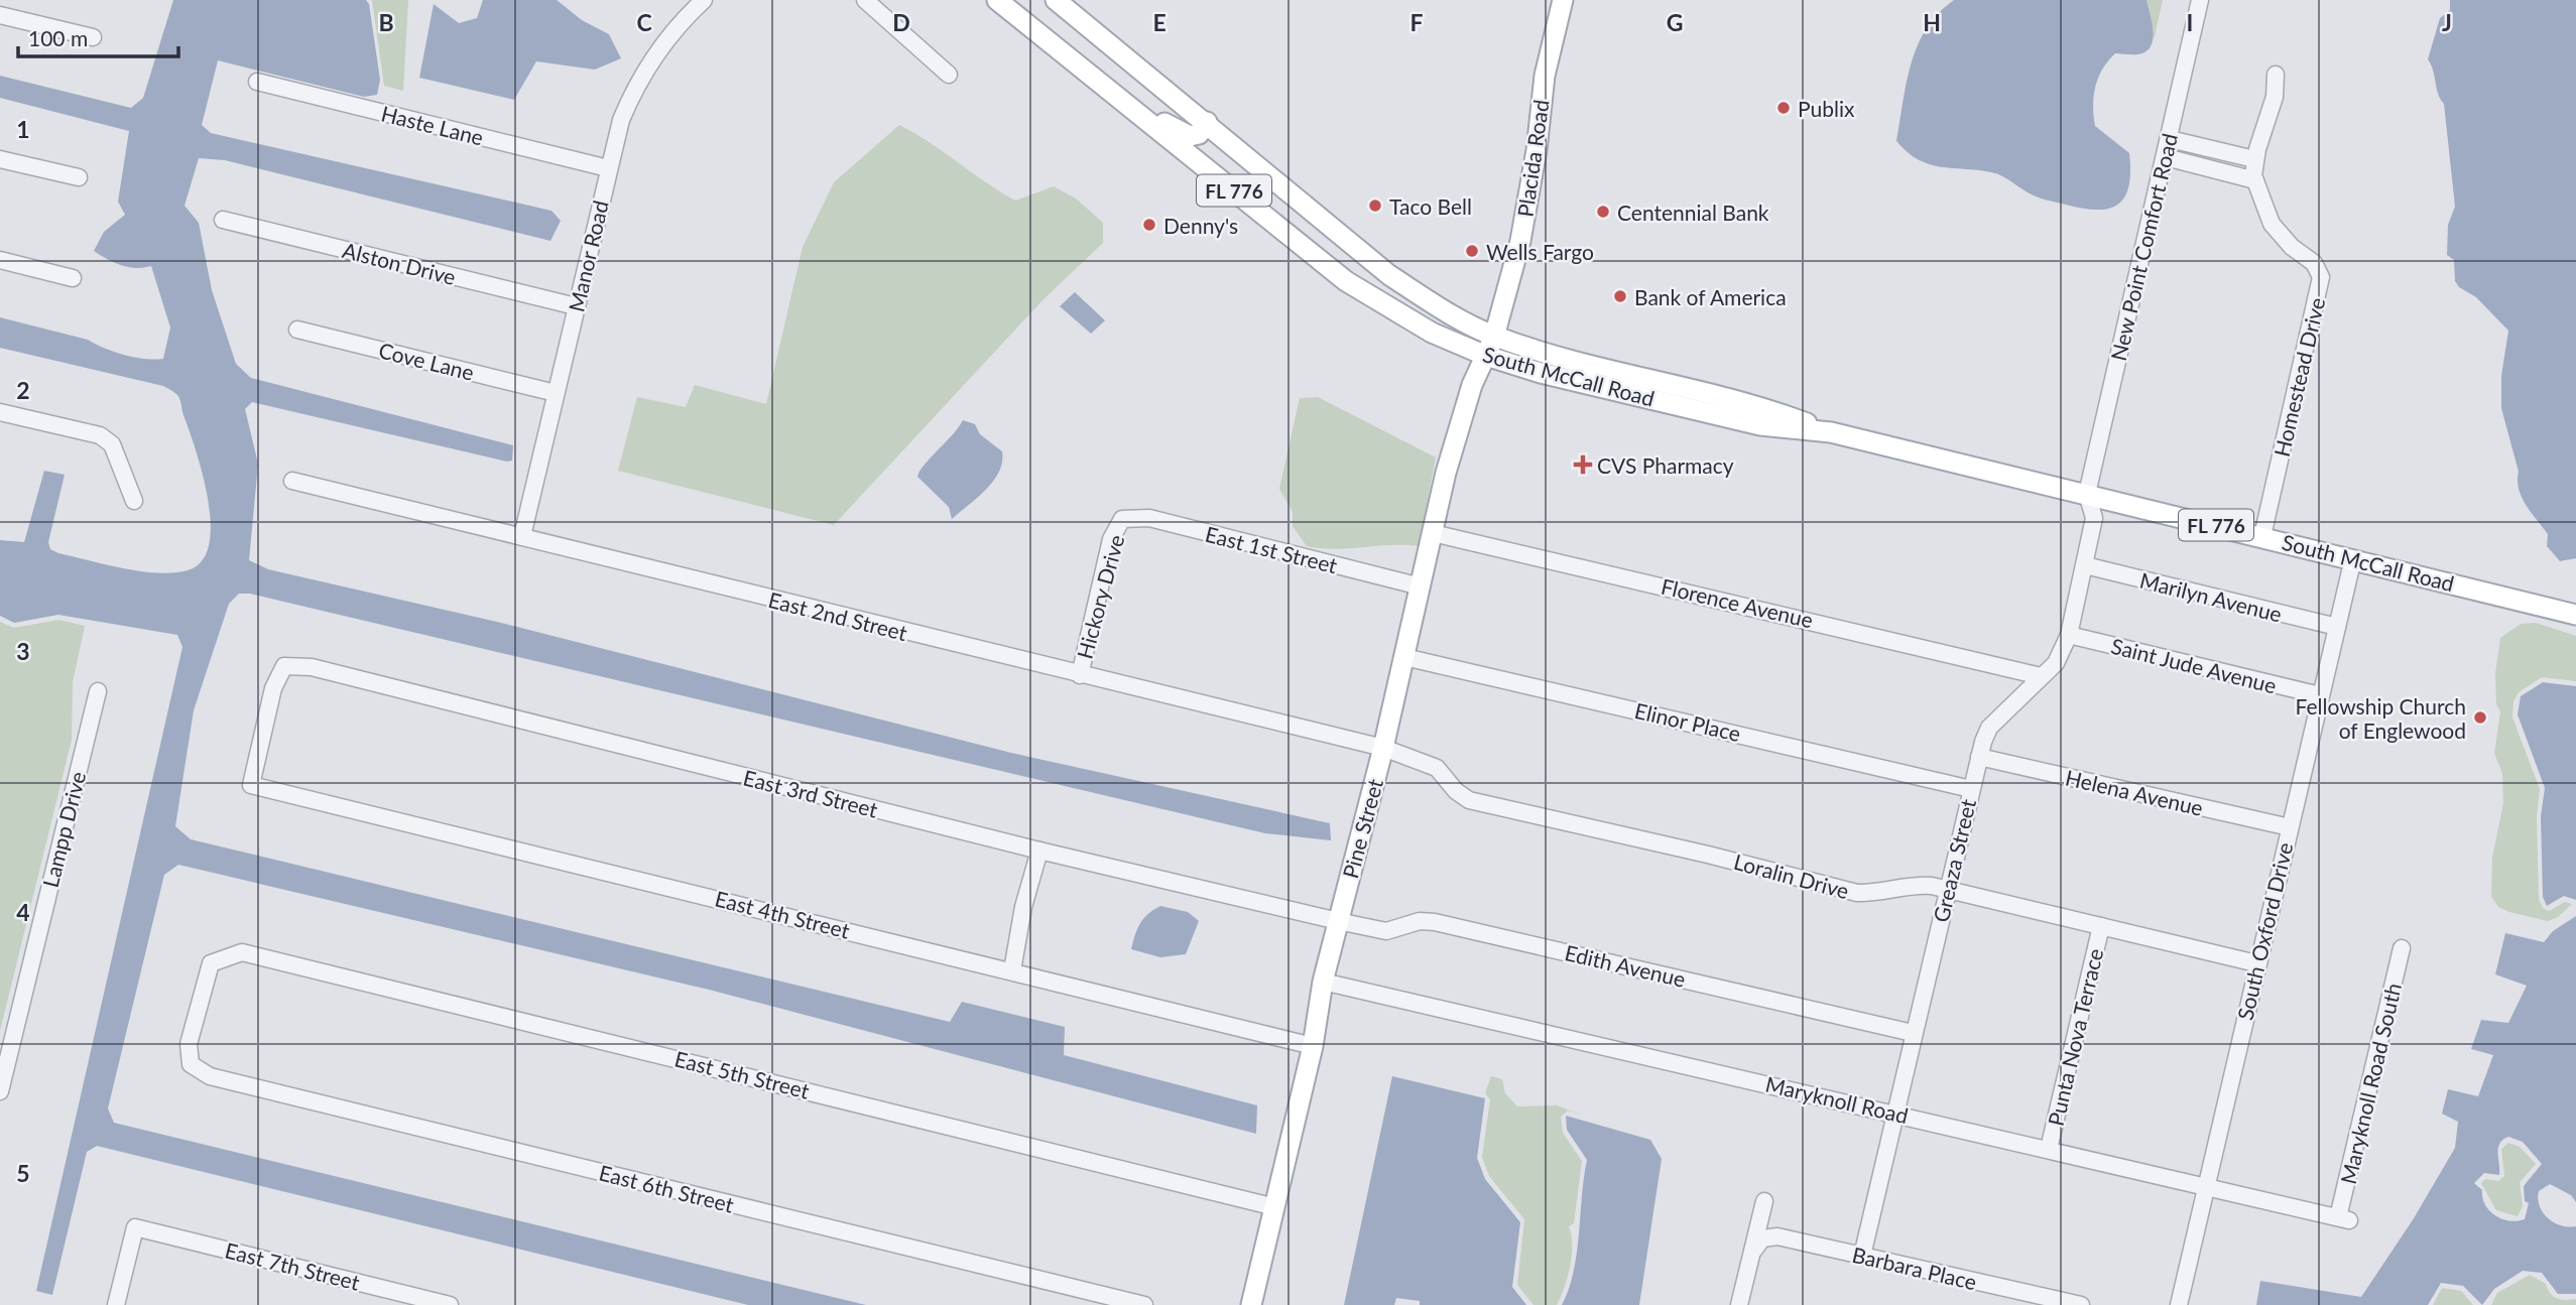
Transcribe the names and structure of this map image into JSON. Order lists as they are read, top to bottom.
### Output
{
  "streets": {
    "main road": [
      "Placida Road",
      "FL 776",
      "South McCall Road",
      "Pine Street"
    ],
    "street": [
      "Haste Lane",
      "New Point Comfort Road",
      "Manor Road",
      "Alston Drive",
      "Cove Lane",
      "Homestead Drive",
      "East 1st Street",
      "Hickory Drive",
      "Marilyn Avenue",
      "Florence Avenue",
      "East 2nd Street",
      "Saint Jude Avenue",
      "Elinor Place",
      "Helena Avenue",
      "East 3rd Street",
      "Lampp Drive",
      "Greaza Street",
      "Loralin Drive",
      "East 4th Street",
      "South Oxford Drive",
      "Edith Avenue",
      "Punta Nova Terrace",
      "East 5th Street",
      "Maryknoll Road South",
      "Maryknoll Road",
      "East 6th Street",
      "East 7th Street",
      "Barbara Place"
    ]
  },
  "crossings": [
    ["Haste Lane", "Manor Road"],
    ["Placida Road", "South McCall Road"],
    ["Placida Road", "Pine Street"],
    ["New Point Comfort Road", "South McCall Road"],
    ["New Point Comfort Road", "Greaza Street"],
    ["Manor Road", "Alston Drive"],
    ["Manor Road", "Cove Lane"],
    ["Manor Road", "East 2nd Street"],
    ["South McCall Road", "Homestead Drive"],
    ["South McCall Road", "Pine Street"],
    ["South McCall Road", "Greaza Street"],
    ["South McCall Road", "South Oxford Drive"],
    ["East 1st Street", "Hickory Drive"],
    ["East 1st Street", "Pine Street"],
    ["Hickory Drive", "East 2nd Street"],
    ["Marilyn Avenue", "Greaza Street"],
    ["Marilyn Avenue", "South Oxford Drive"],
    ["Florence Avenue", "Pine Street"],
    ["Florence Avenue", "Greaza Street"],
    ["East 2nd Street", "Pine Street"],
    ["East 2nd Street", "Loralin Drive"],
    ["Saint Jude Avenue", "Greaza Street"],
    ["Saint Jude Avenue", "South Oxford Drive"],
    ["Elinor Place", "Pine Street"],
    ["Elinor Place", "Greaza Street"],
    ["Helena Avenue", "Greaza Street"],
    ["Helena Avenue", "South Oxford Drive"],
    ["East 3rd Street", "Pine Street"],
    ["East 3rd Street", "East 4th Street"],
    ["East 3rd Street", "Edith Avenue"],
    ["Pine Street", "Loralin Drive"],
    ["Pine Street", "East 4th Street"],
    ["Pine Street", "Edith Avenue"],
    ["Pine Street", "East 5th Street"],
    ["Pine Street", "Maryknoll Road"],
    ["Greaza Street", "Loralin Drive"],
    ["Greaza Street", "Edith Avenue"],
    ["Greaza Street", "Maryknoll Road"],
    ["Greaza Street", "Barbara Place"],
    ["Loralin Drive", "South Oxford Drive"],
    ["Loralin Drive", "Punta Nova Terrace"],
    ["South Oxford Drive", "Maryknoll Road"],
    ["Punta Nova Terrace", "Maryknoll Road"],
    ["East 5th Street", "East 6th Street"],
    ["Maryknoll Road South", "Maryknoll Road"]
  ],
  "places": {
    "other": [
      "Publix",
      "Taco Bell",
      "Centennial Bank",
      "Denny's",
      "Wells Fargo",
      "Bank of America",
      "Fellowship Church of Englewood"
    ],
    "health": ["CVS Pharmacy"]
  },
  "scale_bar": "100 m",
  "grid": {
    "columns": [
      "B",
      "C",
      "D",
      "E",
      "F",
      "G",
      "H",
      "I",
      "J"
    ],
    "rows": [
      "1",
      "2",
      "3",
      "4",
      "5"
    ]
  }
}
